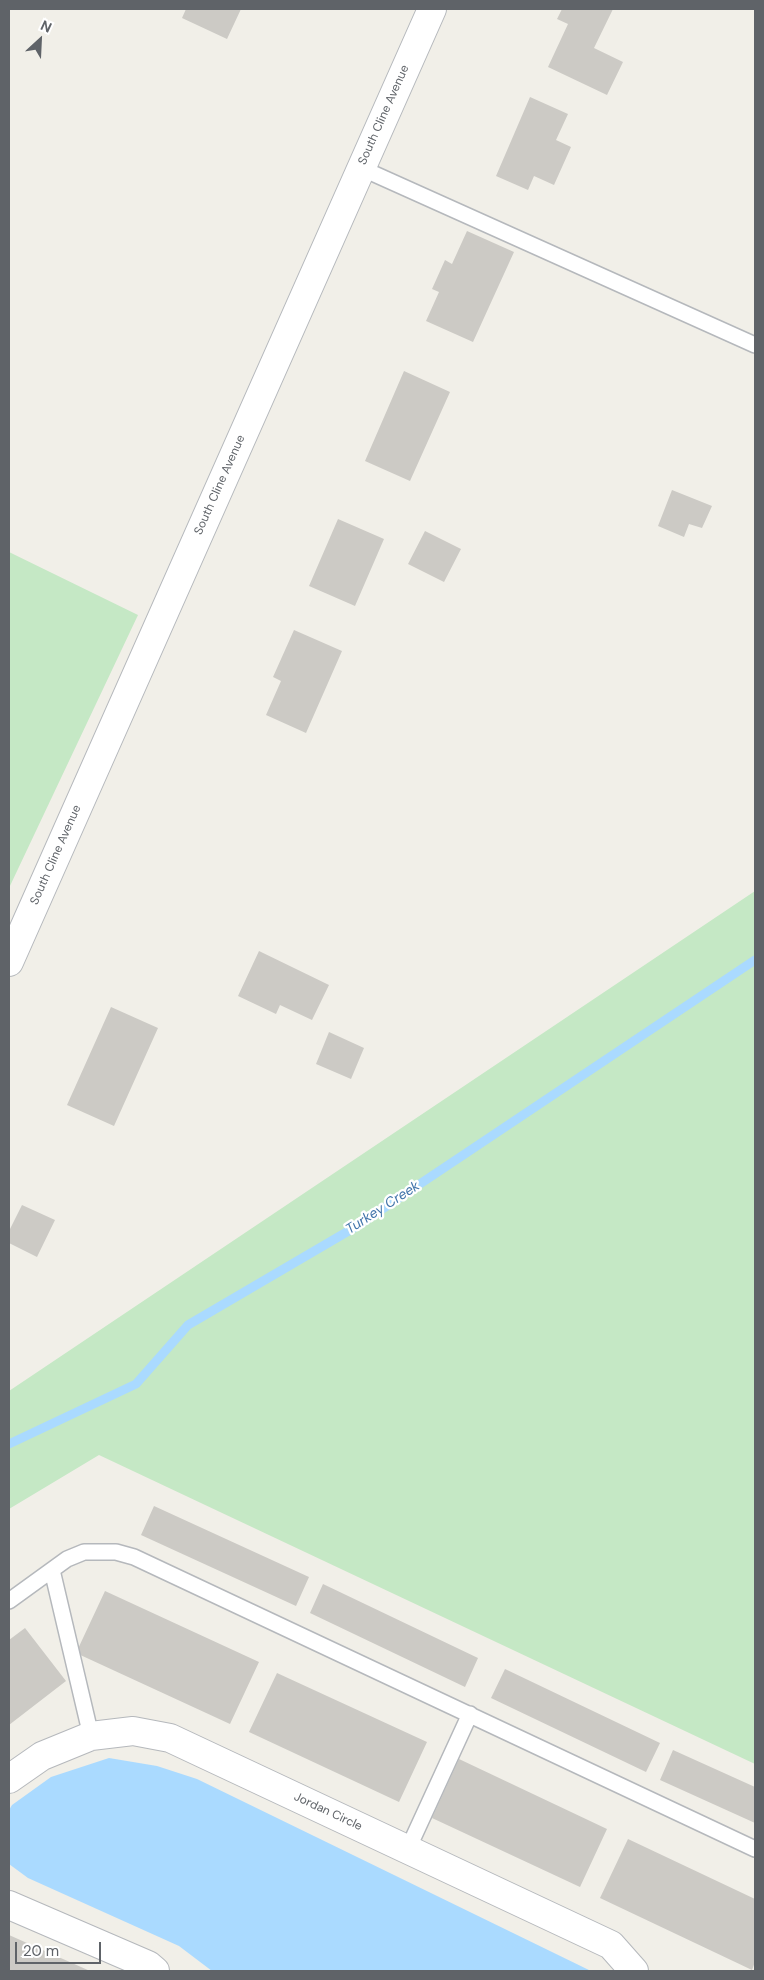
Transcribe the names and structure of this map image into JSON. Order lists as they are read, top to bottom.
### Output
{
  "streets": {
    "street": ["South Cline Avenue", "Jordan Circle"]
  },
  "water": ["Turkey Creek"],
  "scale_bar": "20 m",
  "north": "top right"
}
